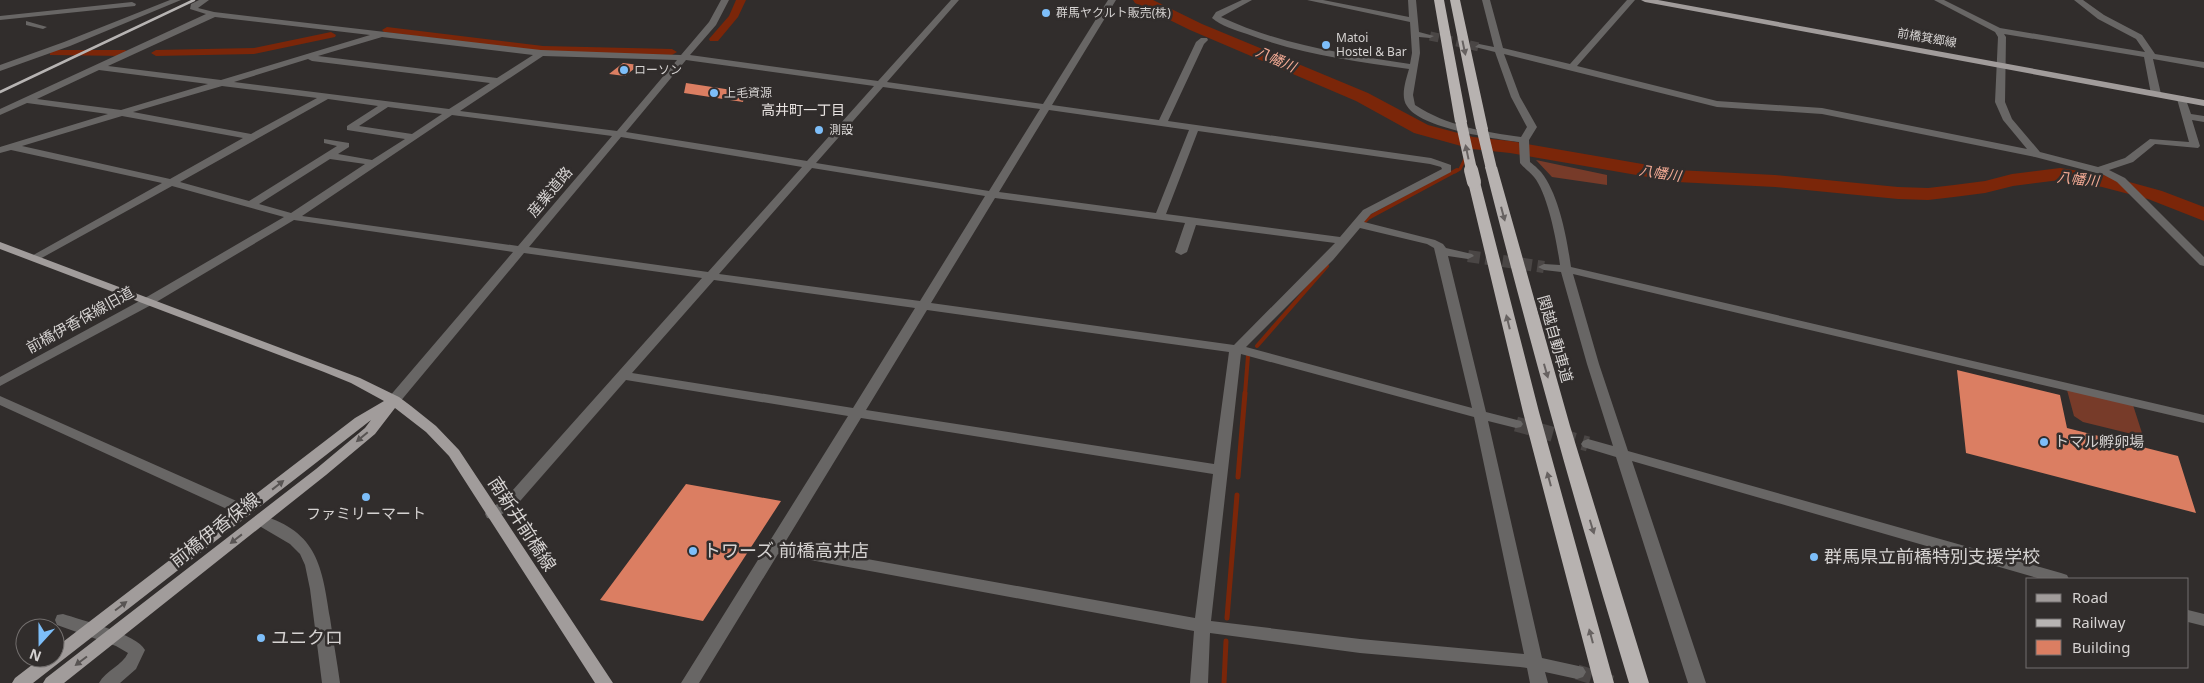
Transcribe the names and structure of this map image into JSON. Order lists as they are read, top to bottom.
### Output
{
  "streets": {
    "highway": ["関越自動車道"],
    "main road": ["前橋箕郷線", "南新井前橋線", "前橋伊香保線"],
    "street": ["産業道路", "前橋伊香保線旧道"]
  },
  "crossings": [
    ["産業道路", "南新井前橋線"],
    ["産業道路", "前橋伊香保線"],
    ["南新井前橋線", "前橋伊香保線"]
  ],
  "districts": ["高井町一丁目"],
  "water": ["八幡川"],
  "places": [
    "群馬ヤクルト販売(株)",
    "Matoi Hostel & Bar",
    "ローソン",
    "上毛資源",
    "測設",
    "トマル孵卵場",
    "ファミリーマート",
    "トワーズ 前橋高井店",
    "群馬県立前橋特別支援学校",
    "ユニクロ"
  ],
  "legend": ["Road", "Railway", "Building"],
  "north": "bottom"
}
